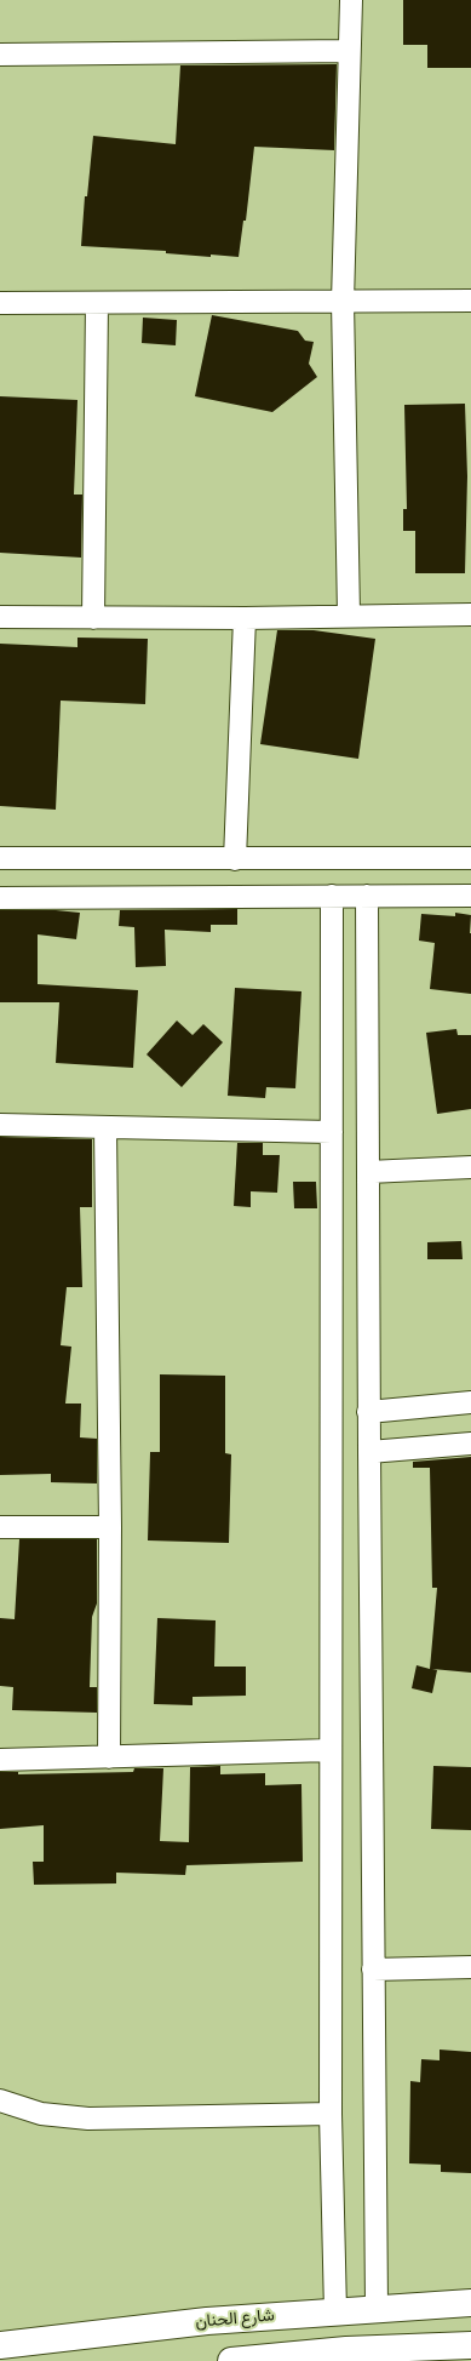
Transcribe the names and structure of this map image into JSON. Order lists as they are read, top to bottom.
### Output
{
  "streets": {
    "main road": ["شارع الحنان"]
  }
}
